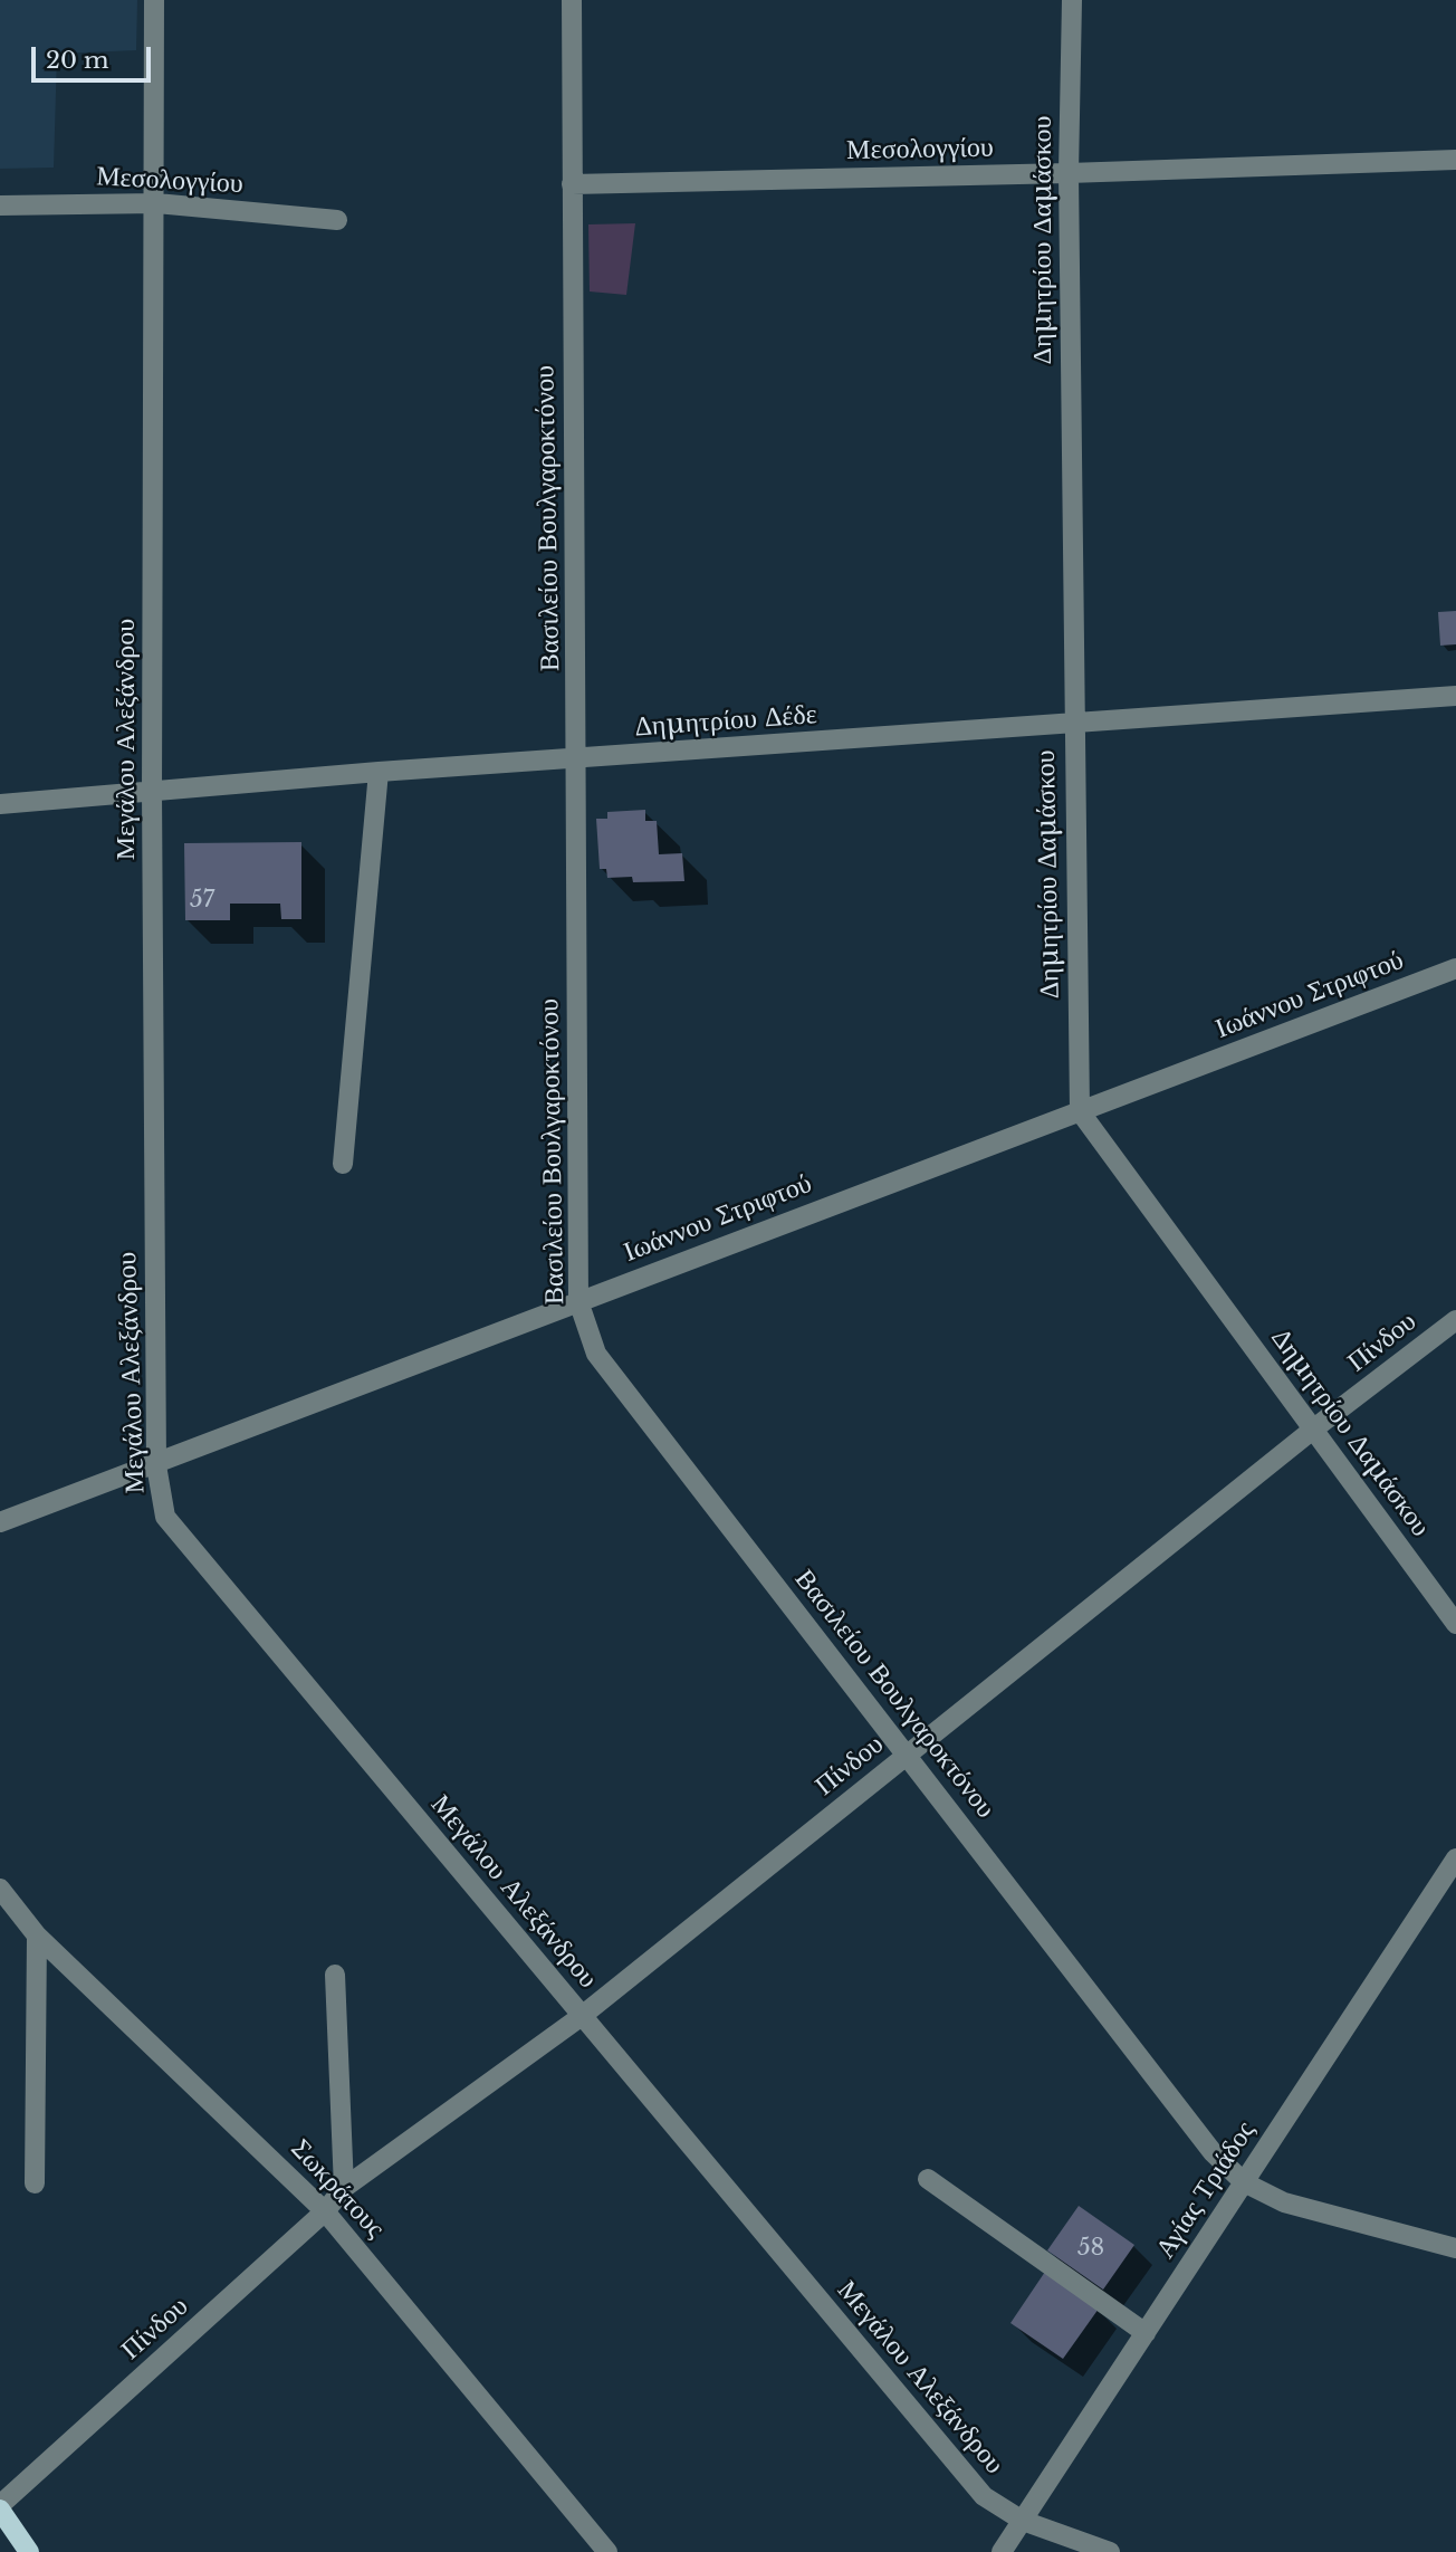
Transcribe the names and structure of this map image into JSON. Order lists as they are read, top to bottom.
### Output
{
  "streets": {
    "street": [
      "Μεσολογγίου",
      "Δημητρίου Δαμάσκου",
      "Βασιλείου Βουλγαροκτόνου",
      "Δημητρίου Δέδε",
      "Μεγάλου Αλεξάνδρου",
      "Ιωάννου Στριφτού",
      "Πίνδου",
      "Σωκράτους",
      "Αγίας Τριάδος"
    ]
  },
  "crossings": [
    ["Μεσολογγίου", "Δημητρίου Δαμάσκου"],
    ["Μεσολογγίου", "Βασιλείου Βουλγαροκτόνου"],
    ["Μεσολογγίου", "Μεγάλου Αλεξάνδρου"],
    ["Δημητρίου Δαμάσκου", "Δημητρίου Δέδε"],
    ["Δημητρίου Δαμάσκου", "Ιωάννου Στριφτού"],
    ["Δημητρίου Δαμάσκου", "Πίνδου"],
    ["Βασιλείου Βουλγαροκτόνου", "Δημητρίου Δέδε"],
    ["Βασιλείου Βουλγαροκτόνου", "Ιωάννου Στριφτού"],
    ["Βασιλείου Βουλγαροκτόνου", "Πίνδου"],
    ["Βασιλείου Βουλγαροκτόνου", "Αγίας Τριάδος"],
    ["Δημητρίου Δέδε", "Μεγάλου Αλεξάνδρου"],
    ["Μεγάλου Αλεξάνδρου", "Ιωάννου Στριφτού"],
    ["Μεγάλου Αλεξάνδρου", "Πίνδου"],
    ["Μεγάλου Αλεξάνδρου", "Αγίας Τριάδος"],
    ["Πίνδου", "Σωκράτους"]
  ],
  "house_numbers": ["57", "58"],
  "scale_bar": "20 m"
}
